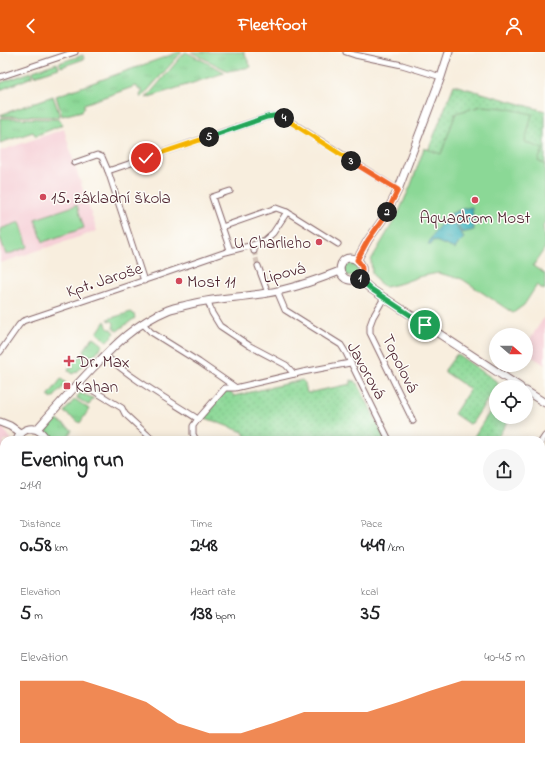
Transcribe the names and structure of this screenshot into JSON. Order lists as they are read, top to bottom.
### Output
{
  "streets": {
    "street": [
      "Lipová",
      "Kpt. Jaroše",
      "Topolová",
      "Javorová"
    ]
  },
  "crossings": [
    ["Lipová", "Topolová"],
    ["Lipová", "Javorová"]
  ],
  "places": {
    "other": [
      "15. základní škola",
      "Aquadrom Most",
      "U Charlieho",
      "Most 11"
    ],
    "health": ["Dr. Max"],
    "transit": ["Kahan"]
  },
  "north": "right",
  "page": {
    "header": "Fleetfoot",
    "pins": [
      "4",
      "5",
      "3",
      "2",
      "1"
    ],
    "heading": ["Evening run", "21:49"],
    "stats": [
      ["Distance", "0.58 km"],
      ["Time", "2:48"],
      ["Pace", "4:49 /km"],
      ["Elevation", "5 m"],
      ["Heart rate", "138 bpm"],
      ["kcal", "35"]
    ],
    "chart": ["Elevation", "40–45 m"]
  }
}
